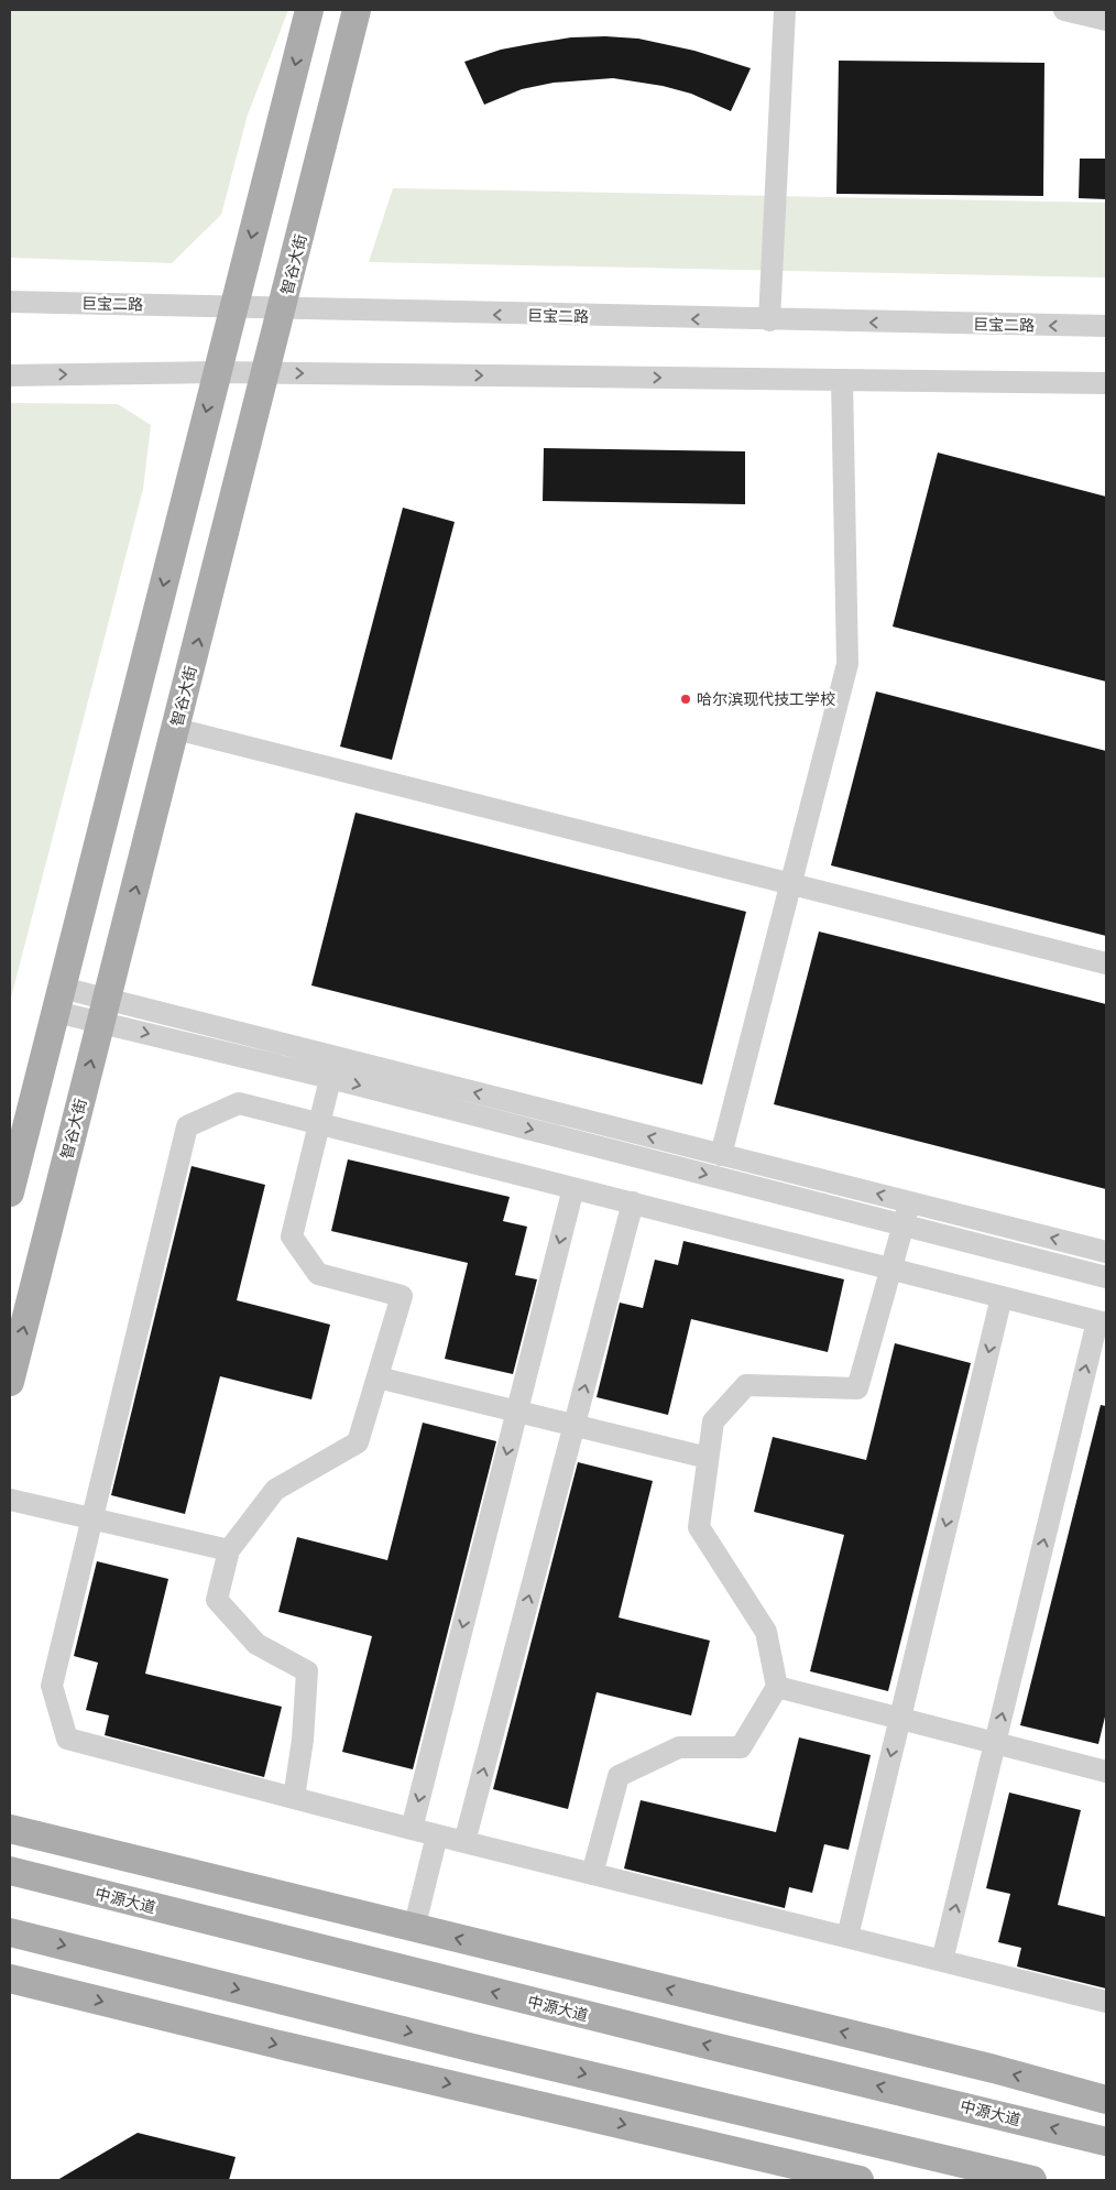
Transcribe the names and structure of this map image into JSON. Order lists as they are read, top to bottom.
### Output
{
  "streets": {
    "main road": ["智谷大街", "中源大道"],
    "street": ["巨宝二路"]
  },
  "crossings": [
    ["智谷大街", "巨宝二路"]
  ],
  "places": ["哈尔滨现代技工学校"]
}
